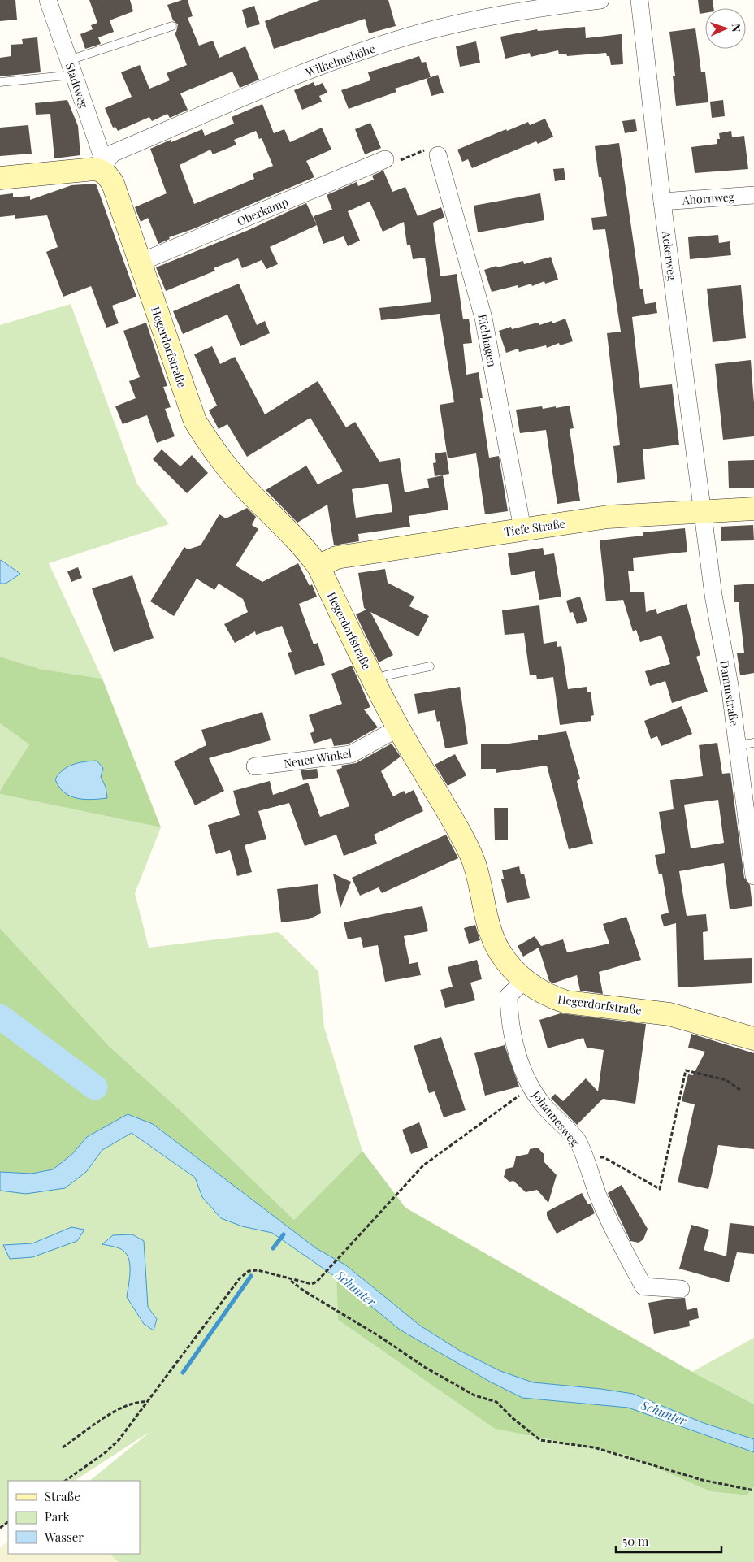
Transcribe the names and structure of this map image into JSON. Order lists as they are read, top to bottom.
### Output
{
  "streets": {
    "main road": ["Hegerdorfstraße", "Tiefe Straße"],
    "street": [
      "Wilhelmshöhe",
      "Stadtweg",
      "Ahornweg",
      "Oberkamp",
      "Ackerweg",
      "Eichhagen",
      "Dammstraße",
      "Neuer Winkel",
      "Johannesweg"
    ]
  },
  "crossings": [
    ["Wilhelmshöhe", "Stadtweg"],
    ["Wilhelmshöhe", "Hegerdorfstraße"],
    ["Stadtweg", "Hegerdorfstraße"],
    ["Ahornweg", "Ackerweg"],
    ["Oberkamp", "Hegerdorfstraße"],
    ["Ackerweg", "Tiefe Straße"],
    ["Ackerweg", "Dammstraße"],
    ["Eichhagen", "Tiefe Straße"],
    ["Hegerdorfstraße", "Tiefe Straße"],
    ["Hegerdorfstraße", "Neuer Winkel"],
    ["Hegerdorfstraße", "Johannesweg"],
    ["Tiefe Straße", "Dammstraße"]
  ],
  "water": ["Schunter"],
  "legend": ["Straße", "Park", "Wasser"],
  "scale_bar": "50 m",
  "north": "right"
}
